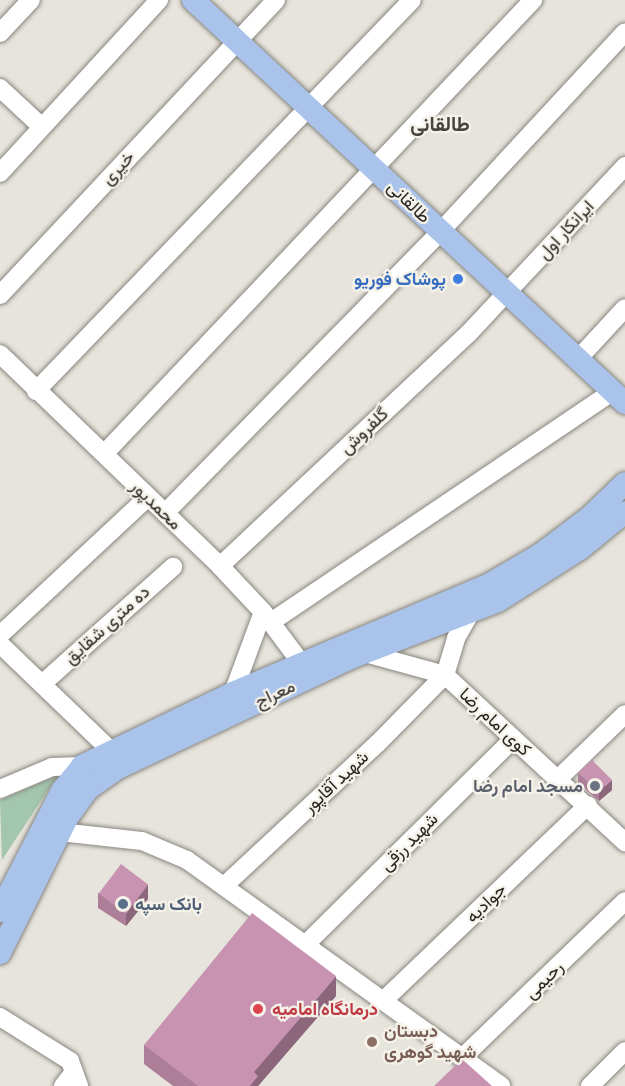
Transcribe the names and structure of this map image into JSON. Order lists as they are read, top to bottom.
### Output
{
  "streets": {
    "main road": ["طالقانی", "معراج"],
    "street": [
      "خیری",
      "ایرانکار اول",
      "گلفروش",
      "محمدپور",
      "ده متری شقایق",
      "کوی امام رضا",
      "شهید آقاپور",
      "شهید رزقی",
      "جوادیه",
      "رحیمی"
    ]
  },
  "crossings": [
    ["خیری", "طالقانی"],
    ["طالقانی", "ایرانکار اول"],
    ["طالقانی", "گلفروش"],
    ["ایرانکار اول", "گلفروش"],
    ["گلفروش", "محمدپور"],
    ["محمدپور", "معراج"],
    ["کوی امام رضا", "شهید آقاپور"],
    ["کوی امام رضا", "شهید رزقی"],
    ["کوی امام رضا", "جوادیه"]
  ],
  "districts": ["طالقانی"],
  "places": [
    "پوشاک فوریو",
    "مسجد امام رضا",
    "بانک سپه",
    "درمانگاه امامیه",
    "دبستان شهید گوهری"
  ]
}
